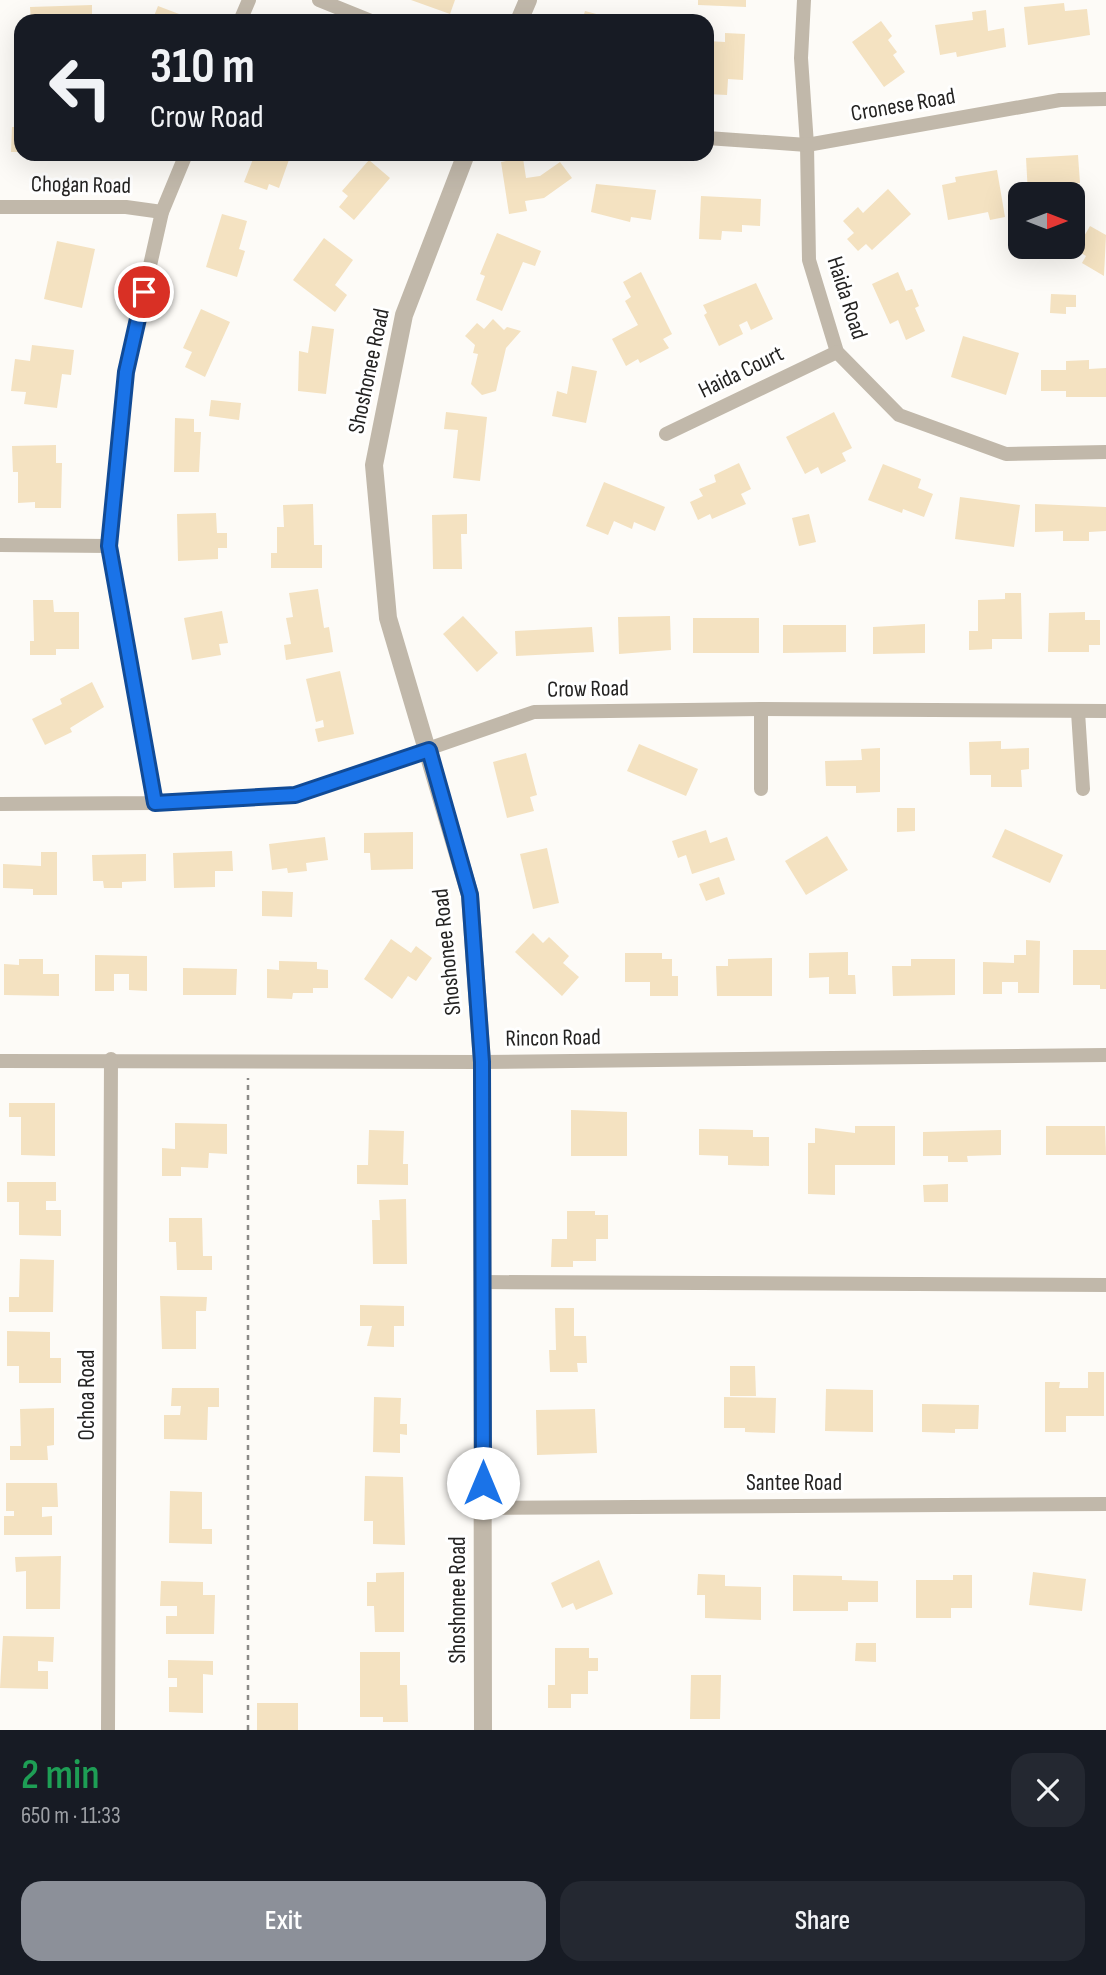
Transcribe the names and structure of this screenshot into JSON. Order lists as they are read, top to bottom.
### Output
{
  "streets": {
    "street": [
      "Cronese Road",
      "Chogan Road",
      "Haida Road",
      "Shoshonee Road",
      "Haida Court",
      "Crow Road",
      "Rincon Road",
      "Ochoa Road",
      "Santee Road"
    ]
  },
  "crossings": [
    ["Cronese Road", "Haida Road"],
    ["Haida Road", "Haida Court"],
    ["Shoshonee Road", "Crow Road"],
    ["Shoshonee Road", "Rincon Road"],
    ["Shoshonee Road", "Santee Road"],
    ["Rincon Road", "Ochoa Road"]
  ],
  "north": "right",
  "page": {
    "turn": ["310 m", "Crow Road"],
    "heading": ["2 min", "650 m · 11:33"],
    "buttons": ["Exit", "Share"]
  }
}
